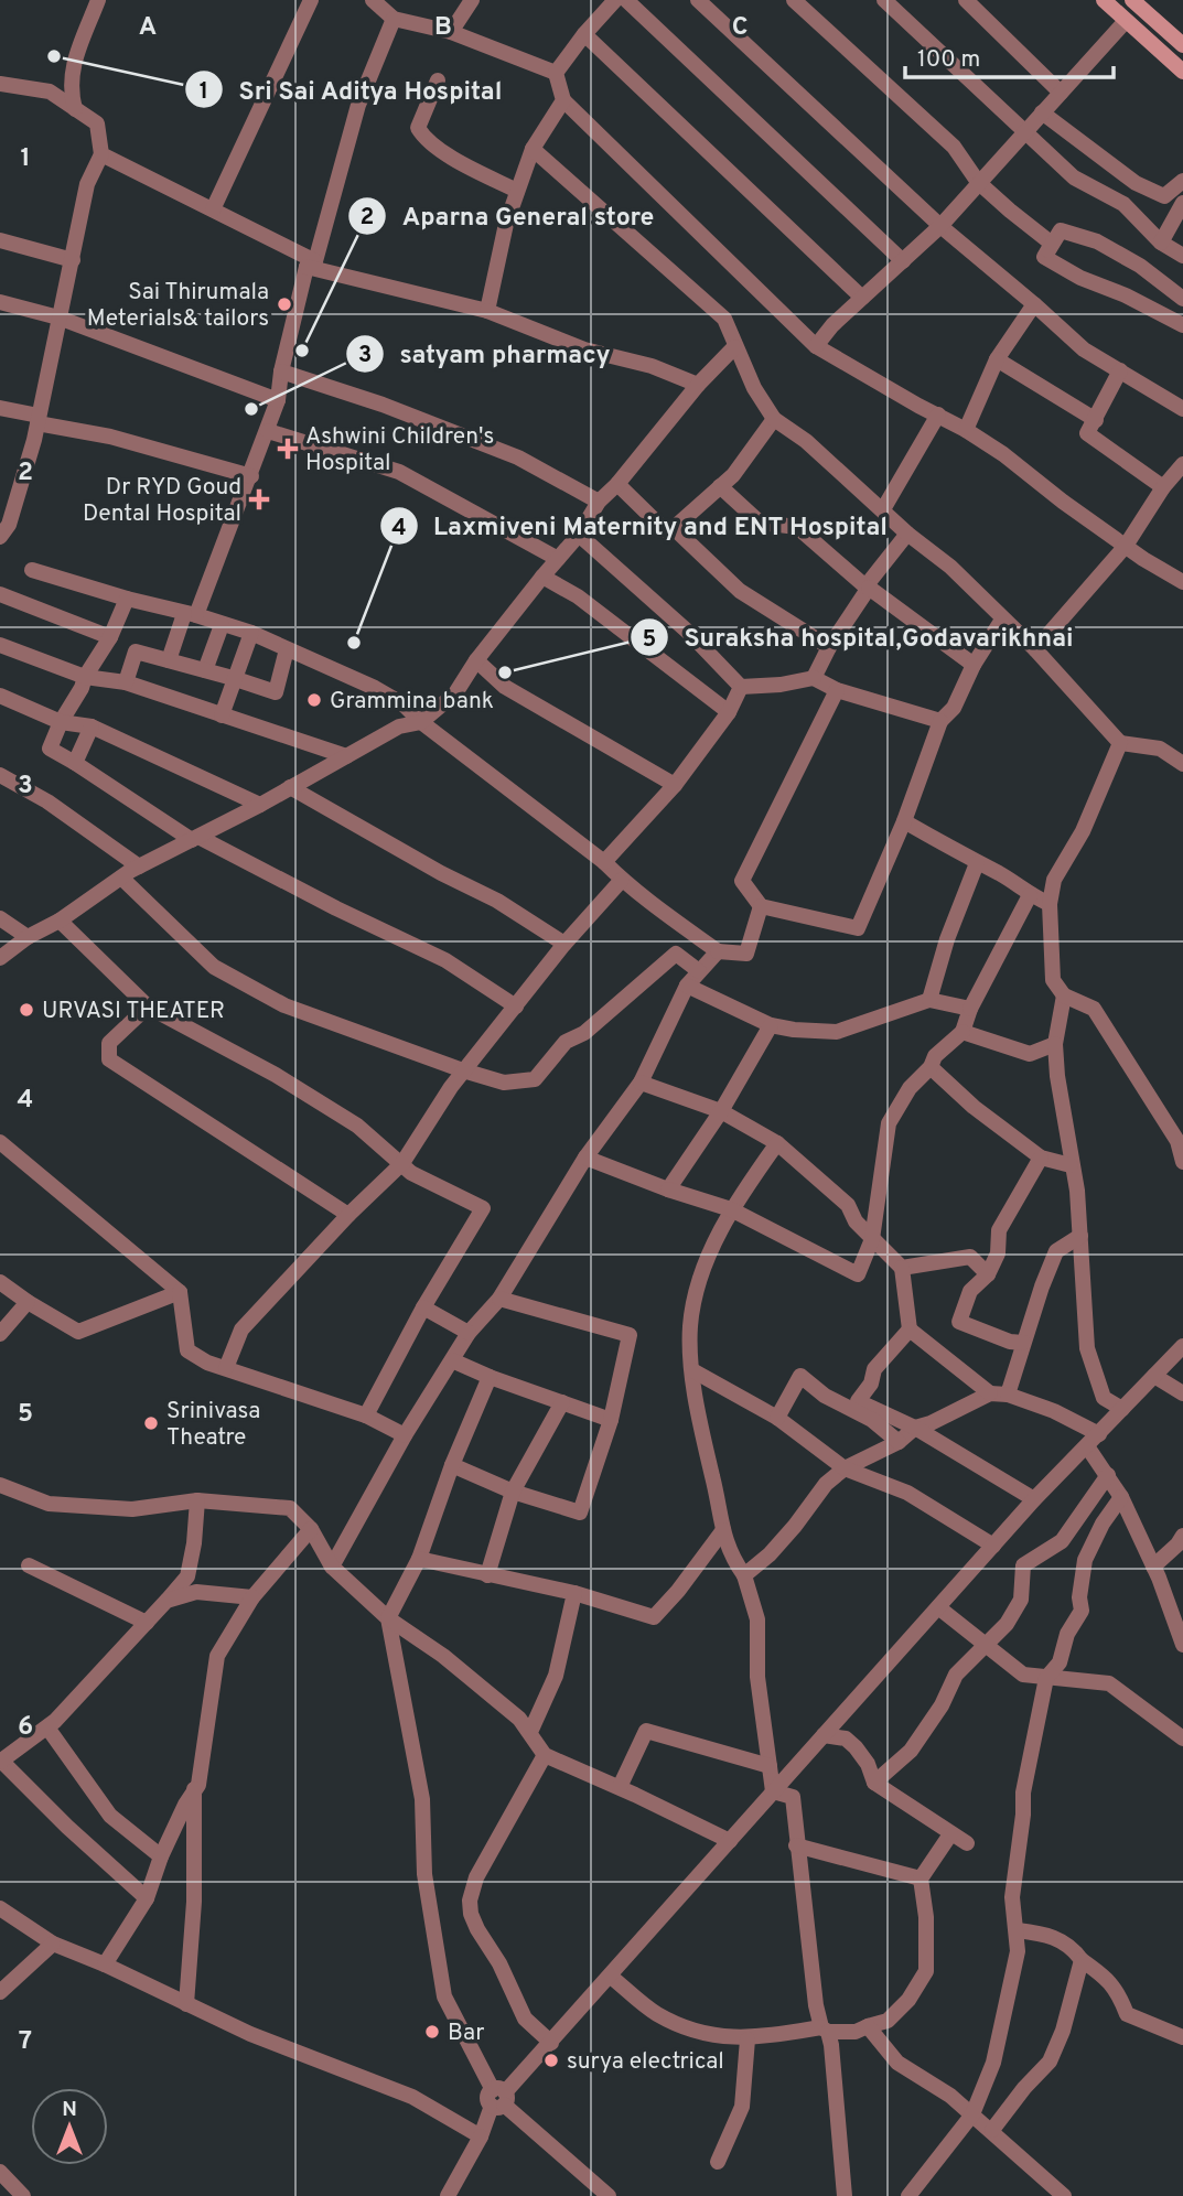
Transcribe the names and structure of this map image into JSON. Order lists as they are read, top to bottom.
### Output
{
  "places": {
    "other": [
      "Sri Sai Aditya Hospital",
      "Sai Thirumala Meterials& tailors",
      "Aparna General store",
      "satyam pharmacy",
      "Laxmiveni Maternity and ENT Hospital",
      "Suraksha hospital,Godavarikhnai",
      "Grammina bank",
      "URVASI THEATER",
      "Srinivasa Theatre",
      "Bar",
      "surya electrical"
    ],
    "health": ["Ashwini Children's Hospital", "Dr RYD Goud Dental Hospital"]
  },
  "scale_bar": "100 m",
  "north": "top",
  "grid": {
    "columns": ["A", "B", "C"],
    "rows": [
      "1",
      "2",
      "3",
      "4",
      "5",
      "6",
      "7"
    ]
  }
}
